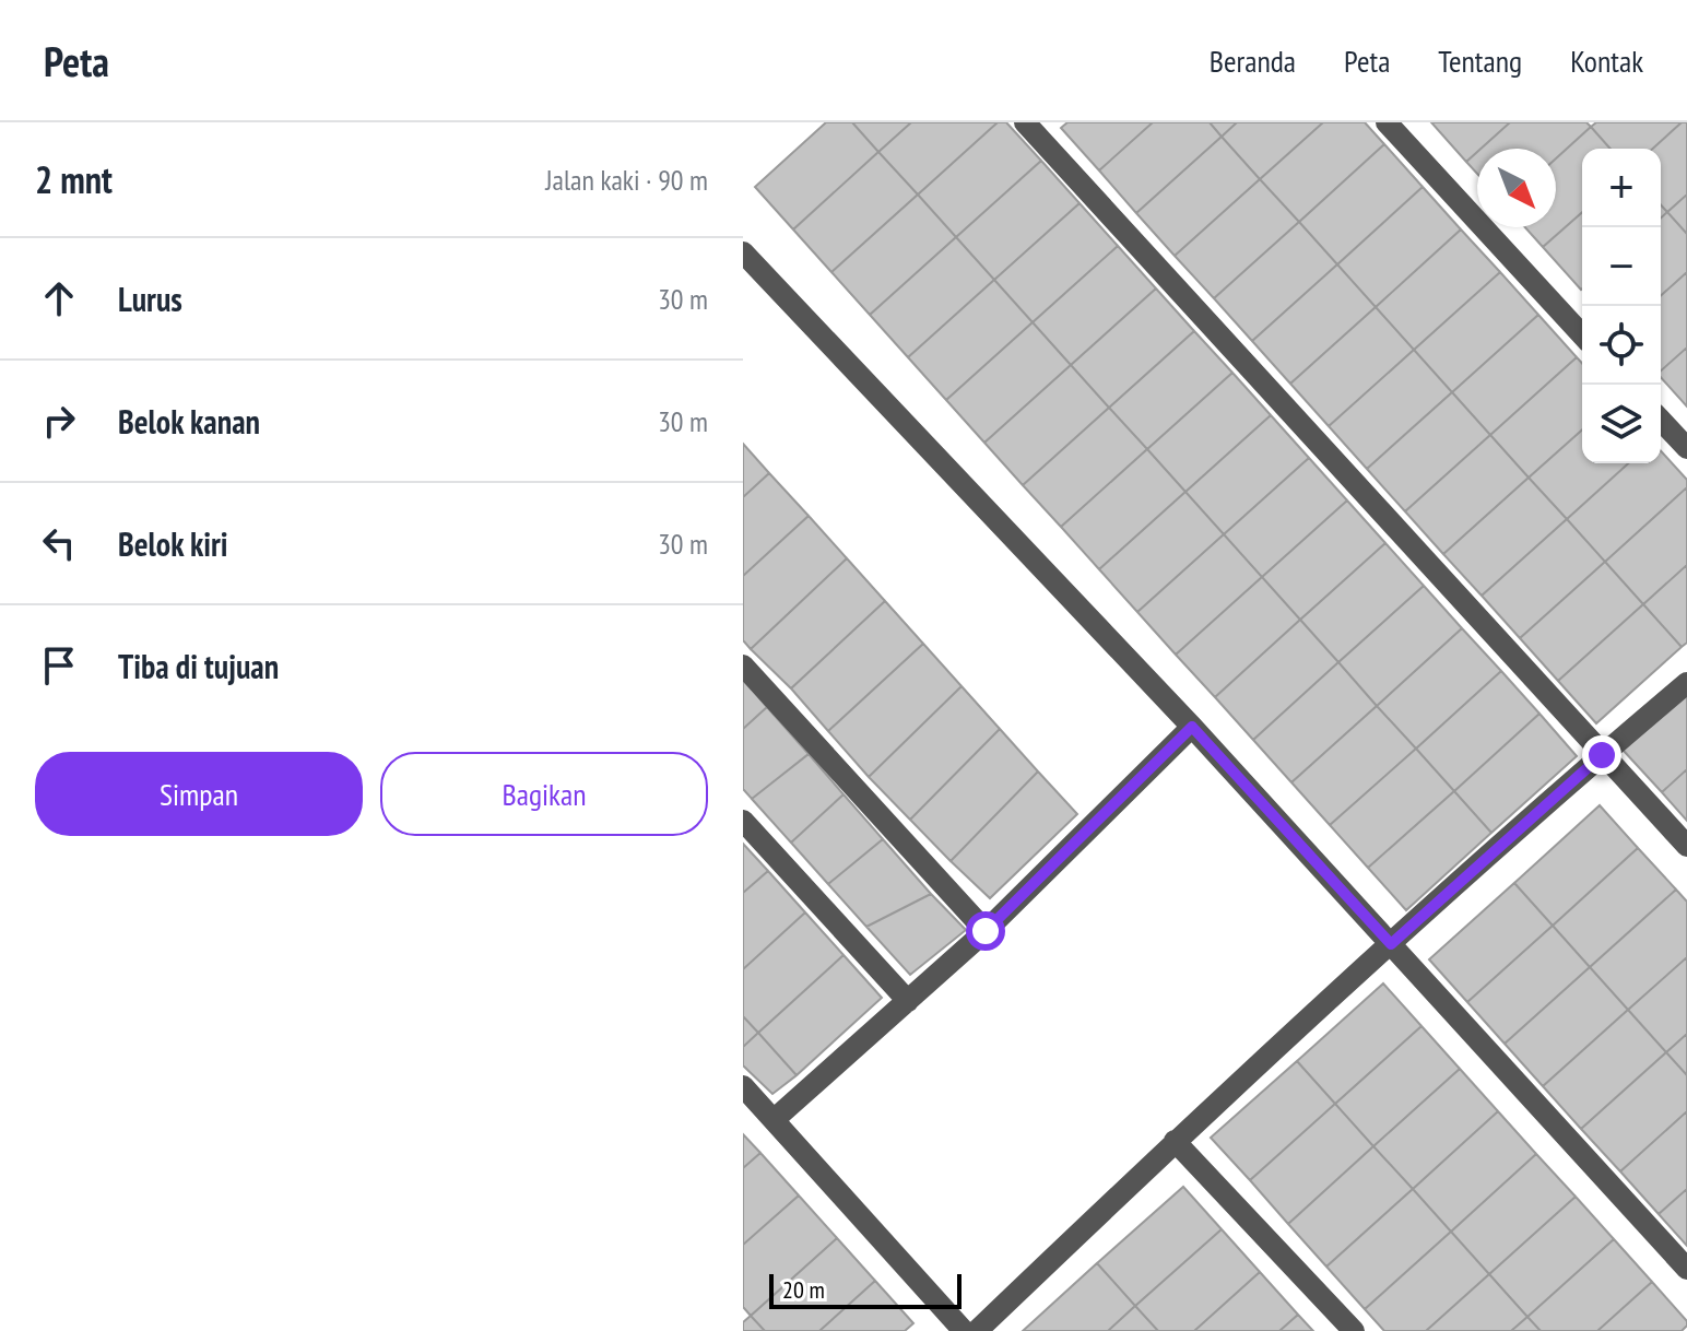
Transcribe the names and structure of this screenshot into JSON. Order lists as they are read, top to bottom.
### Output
{
  "scale_bar": "20 m",
  "north": "bottom right",
  "page": {
    "header": "Peta",
    "nav": [
      "Beranda",
      "Peta",
      "Tentang",
      "Kontak"
    ],
    "heading": ["2 mnt", "Jalan kaki · 90 m"],
    "map_buttons": ["+", "−"],
    "list": [
      ["Lurus", "30 m"],
      ["Belok kanan", "30 m"],
      ["Belok kiri", "30 m"],
      "Tiba di tujuan"
    ],
    "buttons": ["Simpan", "Bagikan"],
    "scale": "20 m"
  }
}
